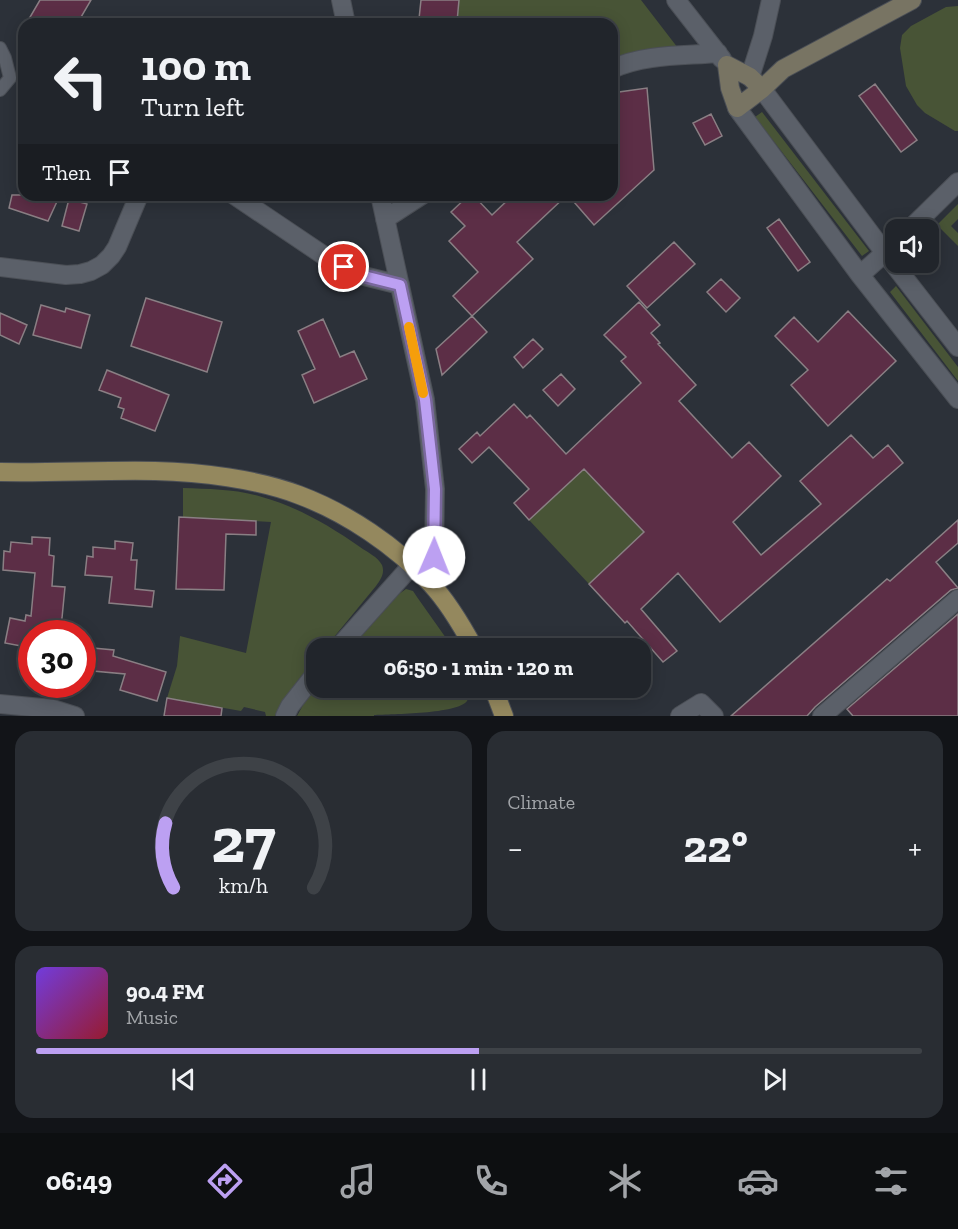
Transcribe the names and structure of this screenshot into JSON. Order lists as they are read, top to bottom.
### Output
{
  "page": {
    "turn": ["100 m", "Turn left"],
    "then": "Then",
    "limit": "30",
    "trip": "06:50 · 1 min · 120 m",
    "tile": "Climate",
    "heat": ["−", "22°", "+"],
    "song": ["90.4 FM", "Music"],
    "tabs": "06:49",
    "gauge": ["27", "km/h"]
  }
}
